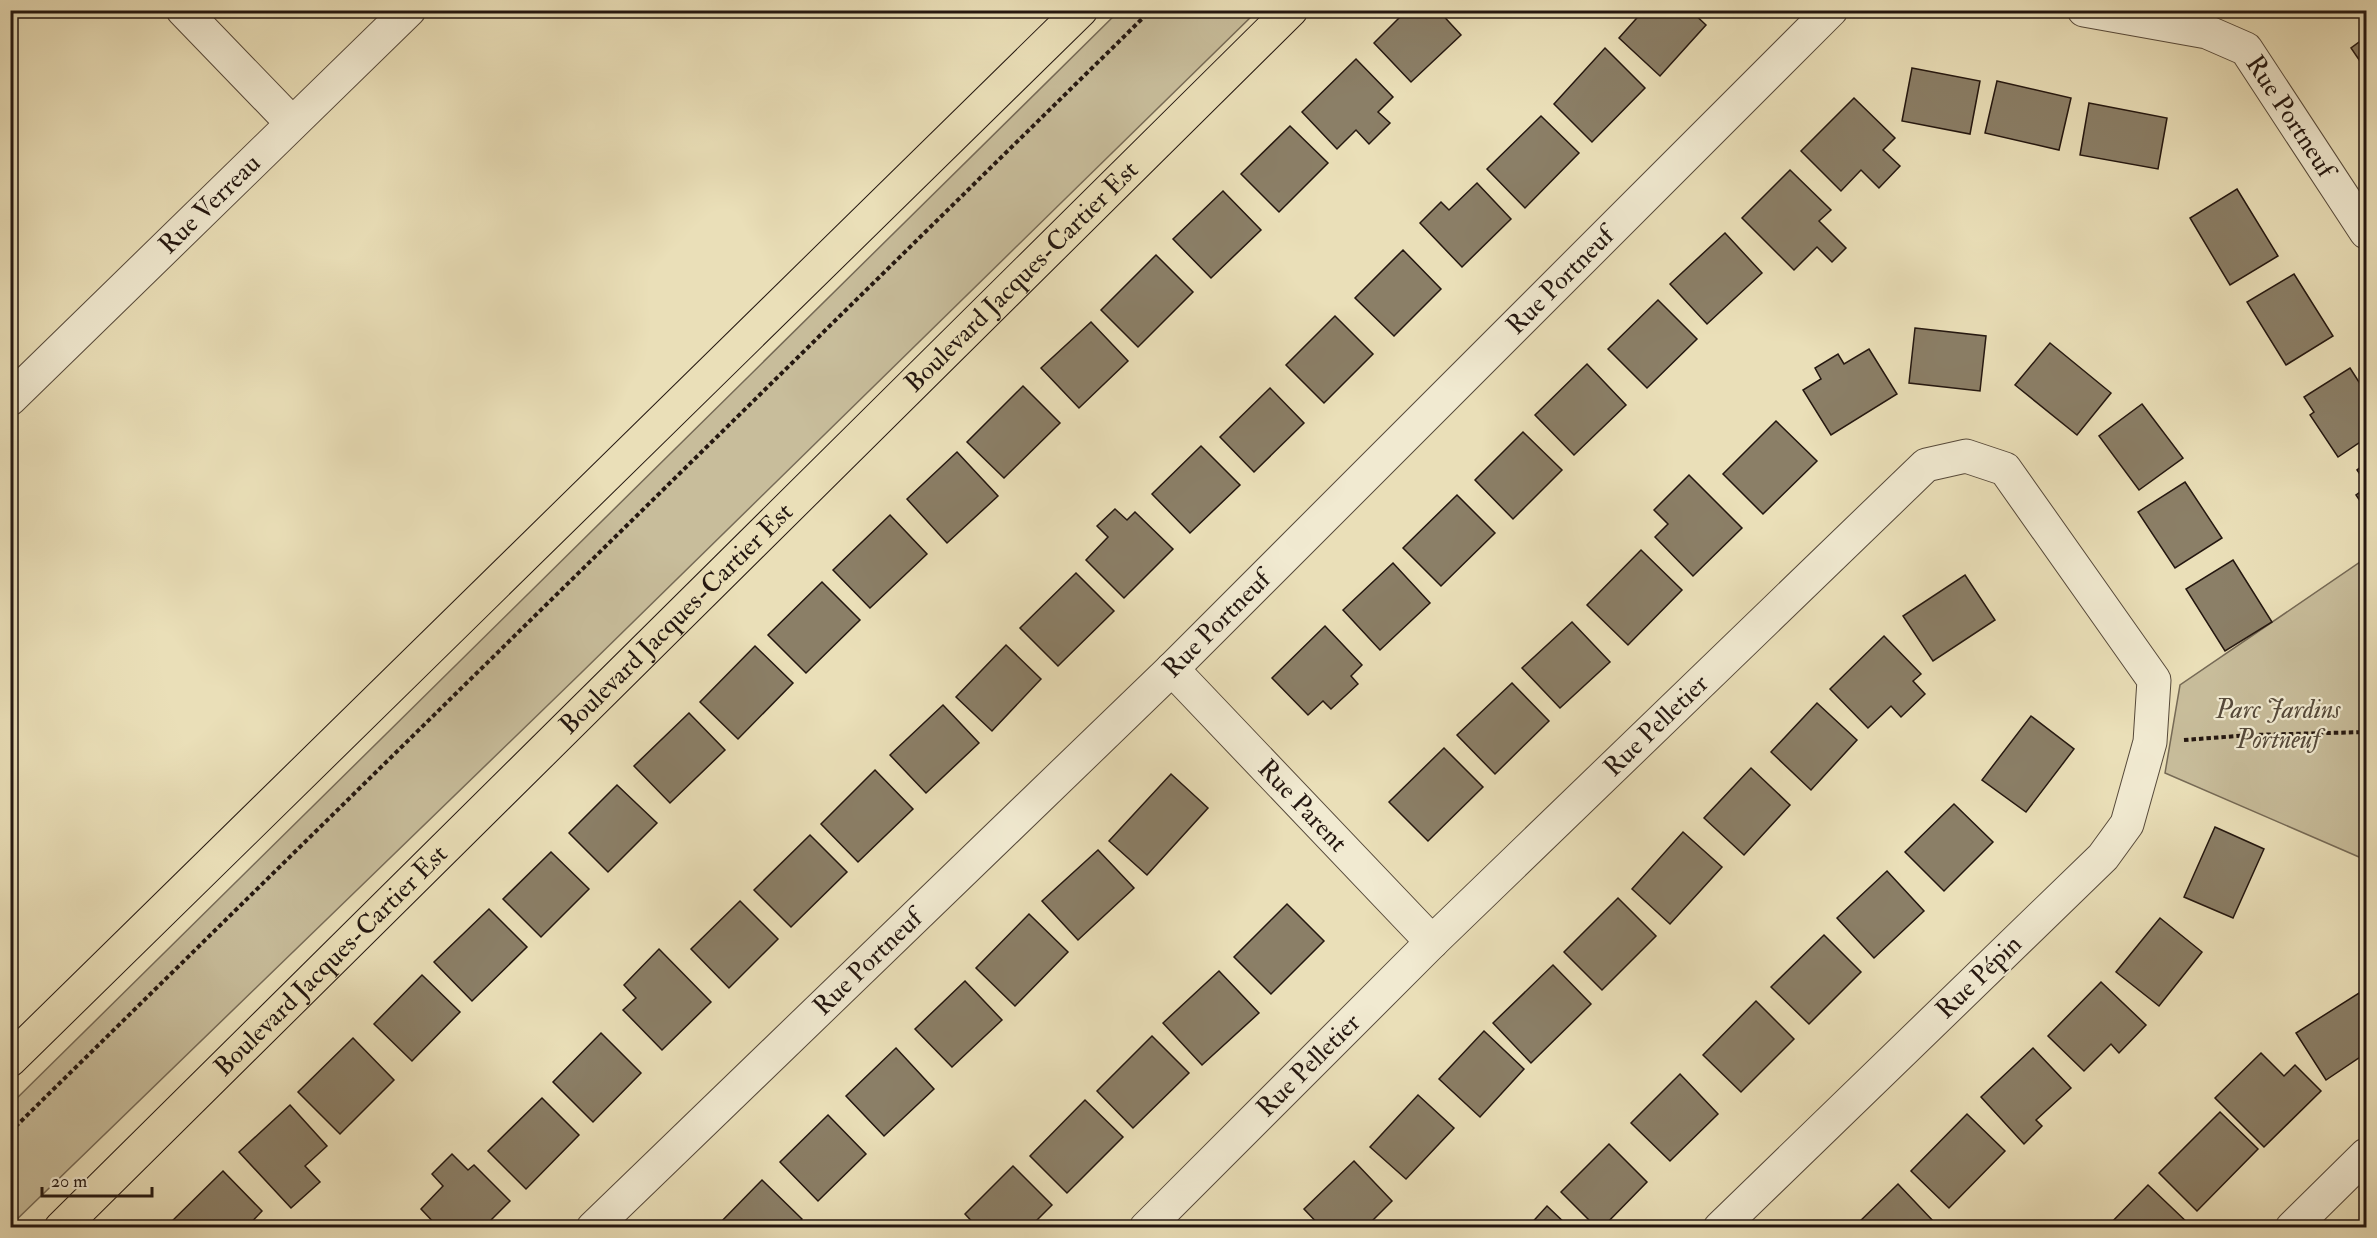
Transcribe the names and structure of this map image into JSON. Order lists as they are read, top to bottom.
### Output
{
  "streets": {
    "main road": ["Boulevard Jacques-Cartier Est"],
    "street": [
      "Rue Portneuf",
      "Rue Verreau",
      "Rue Pelletier",
      "Rue Parent",
      "Rue Pépin"
    ]
  },
  "crossings": [
    ["Rue Portneuf", "Rue Parent"],
    ["Rue Pelletier", "Rue Parent"],
    ["Rue Pelletier", "Rue Pépin"]
  ],
  "parks": ["Parc Jardins Portneuf"],
  "scale_bar": "20 m"
}
